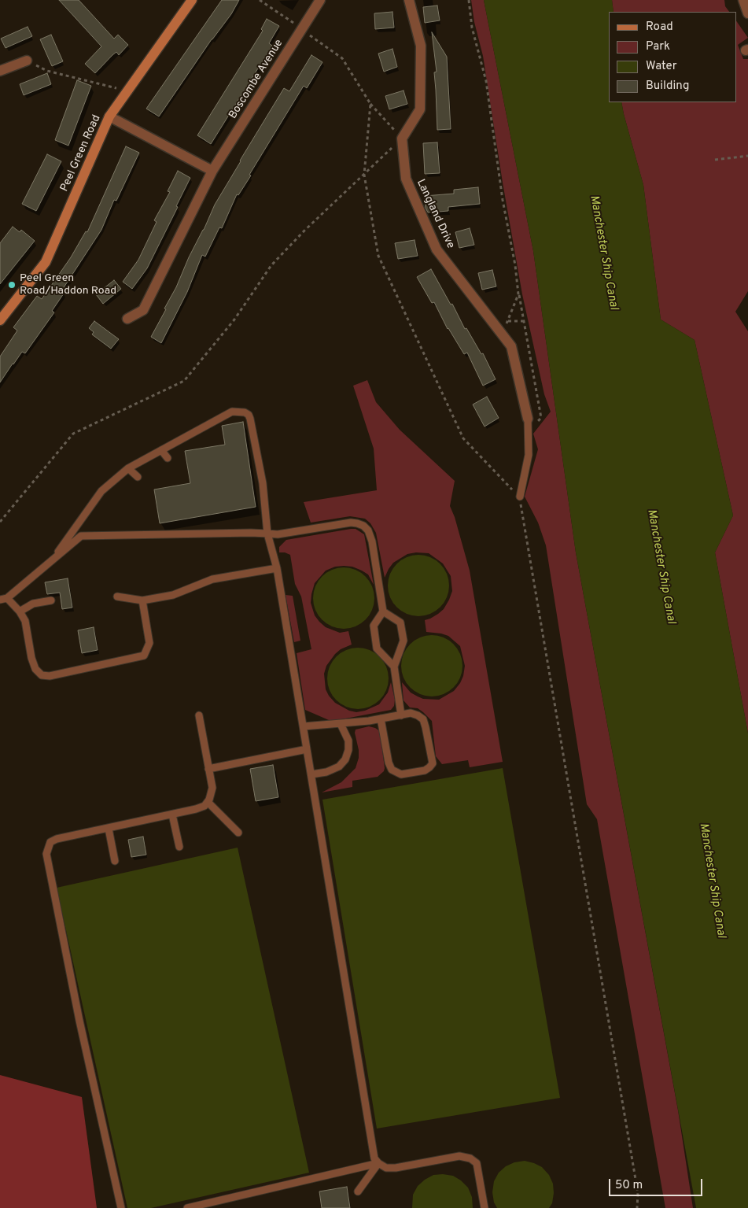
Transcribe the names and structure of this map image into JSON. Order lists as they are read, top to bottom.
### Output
{
  "streets": {
    "street": ["Boscombe Avenue", "Peel Green Road", "Langland Drive"]
  },
  "water": ["Manchester Ship Canal"],
  "places": ["Peel Green Road/Haddon Road"],
  "legend": [
    "Road",
    "Park",
    "Water",
    "Building"
  ],
  "scale_bar": "50 m"
}
